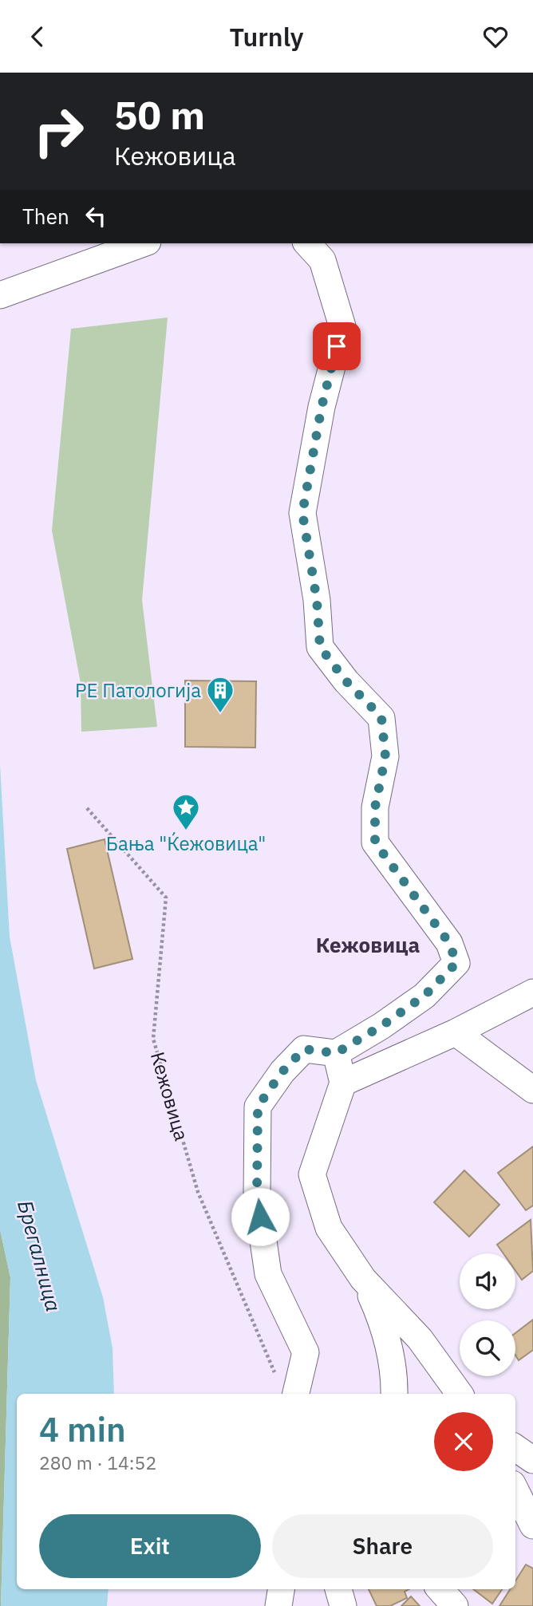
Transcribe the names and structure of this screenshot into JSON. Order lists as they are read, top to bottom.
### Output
{
  "streets": {
    "path": ["Кежовица"]
  },
  "districts": ["Кежовица"],
  "water": ["Брегалница"],
  "places": {
    "building": ["РЕ Патологија"],
    "place": ["Бања \"Ќежовица\""]
  },
  "page": {
    "header": "Turnly",
    "turn": ["50 m", "Кежовица"],
    "then": "Then",
    "heading": ["4 min", "280 m · 14:52"],
    "buttons": ["Exit", "Share"]
  }
}
